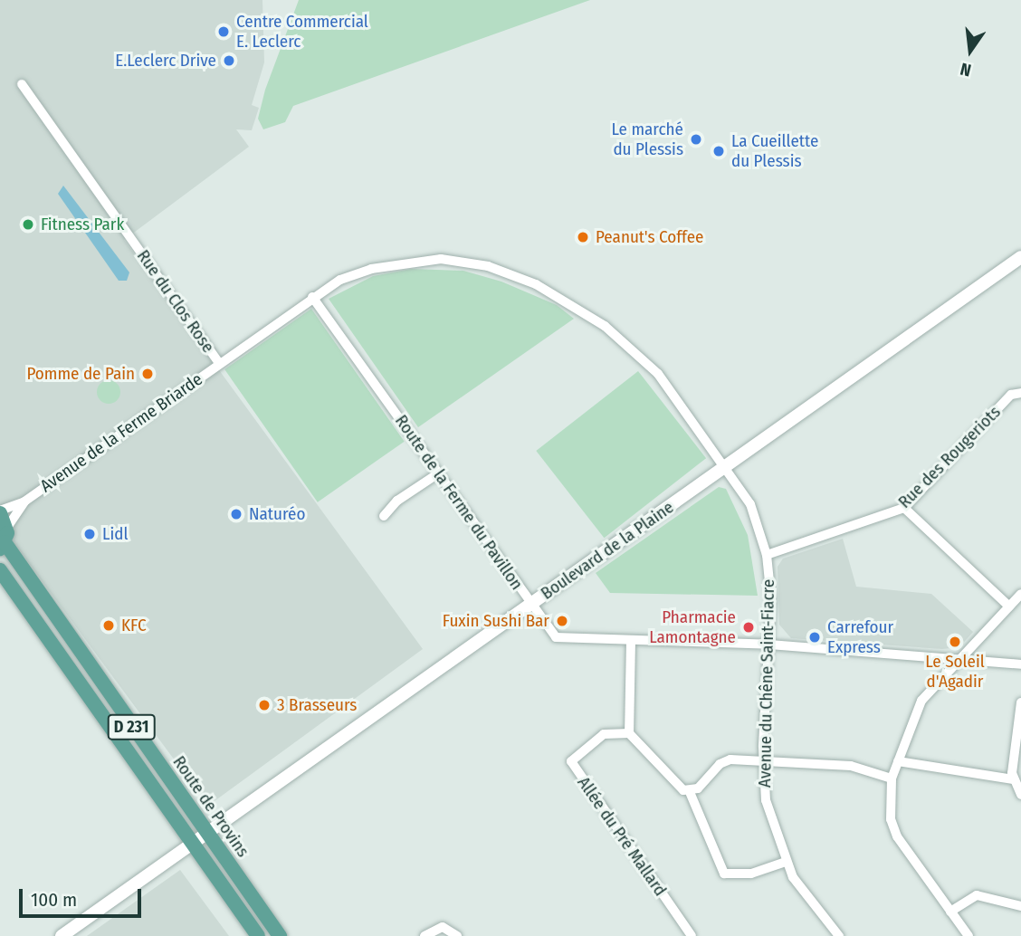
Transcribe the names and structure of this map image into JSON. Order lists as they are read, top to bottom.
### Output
{
  "streets": {
    "main road": ["Boulevard de la Plaine", "D 231", "Route de Provins"],
    "street": [
      "Rue du Clos Rose",
      "Avenue de la Ferme Briarde",
      "Rue des Rougeriots",
      "Route de la Ferme du Pavillon",
      "Avenue du Chêne Saint-Fiacre",
      "Allée du Pré Mallard"
    ]
  },
  "crossings": [
    ["Rue du Clos Rose", "Avenue de la Ferme Briarde"],
    ["Rue du Clos Rose", "Avenue du Chêne Saint-Fiacre"],
    ["Avenue de la Ferme Briarde", "Avenue du Chêne Saint-Fiacre"],
    ["Avenue de la Ferme Briarde", "Route de Provins"],
    ["Rue des Rougeriots", "Avenue du Chêne Saint-Fiacre"],
    ["Route de la Ferme du Pavillon", "Boulevard de la Plaine"],
    ["Route de la Ferme du Pavillon", "Avenue du Chêne Saint-Fiacre"],
    ["Boulevard de la Plaine", "Avenue du Chêne Saint-Fiacre"],
    ["Boulevard de la Plaine", "Route de Provins"]
  ],
  "places": [
    "Centre Commercial E. Leclerc",
    "E.Leclerc Drive",
    "Le marché du Plessis",
    "La Cueillette du Plessis",
    "Fitness Park",
    "Peanut's Coffee",
    "Pomme de Pain",
    "Naturéo",
    "Lidl",
    "Fuxin Sushi Bar",
    "KFC",
    "Pharmacie Lamontagne",
    "Carrefour Express",
    "Le Soleil d'Agadir",
    "3 Brasseurs"
  ],
  "scale_bar": "100 m",
  "north": "bottom"
}
